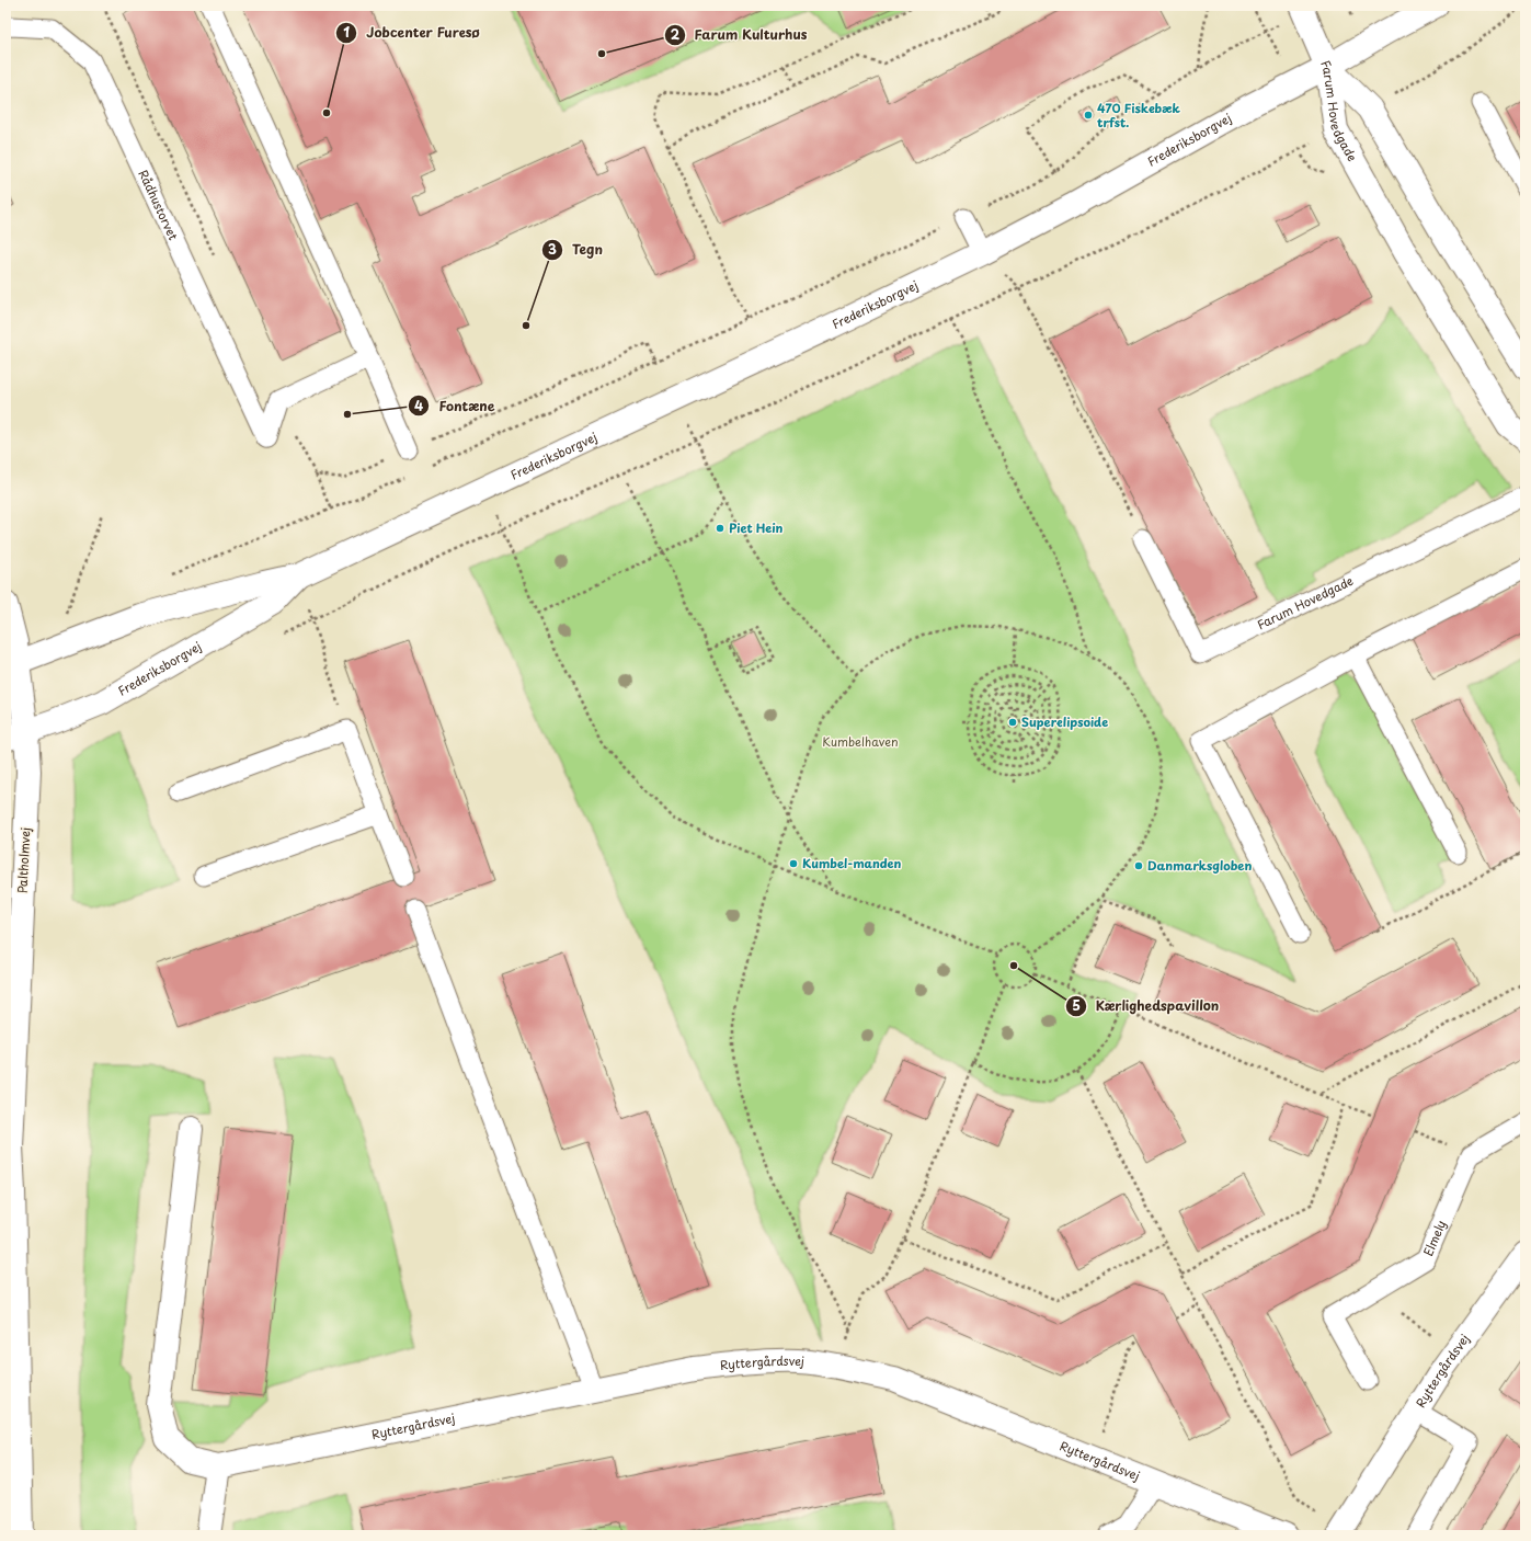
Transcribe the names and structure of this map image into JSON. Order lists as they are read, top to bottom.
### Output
{
  "streets": {
    "street": [
      "Farum Hovedgade",
      "Frederiksborgvej",
      "Paltholmvej",
      "Ryttergårdsvej"
    ],
    "lane": ["Rådhustorvet", "Elmely"]
  },
  "crossings": [
    ["Farum Hovedgade", "Frederiksborgvej"],
    ["Frederiksborgvej", "Paltholmvej"]
  ],
  "parks": ["Kumbelhaven"],
  "places": [
    "Farum Kulturhus",
    "Jobcenter Furesø",
    "470 Fiskebæk trfst.",
    "Tegn",
    "Fontæne",
    "Piet Hein",
    "Superelipsoide",
    "Kumbel-manden",
    "Danmarksgloben",
    "Kærlighedspavillon"
  ]
}
